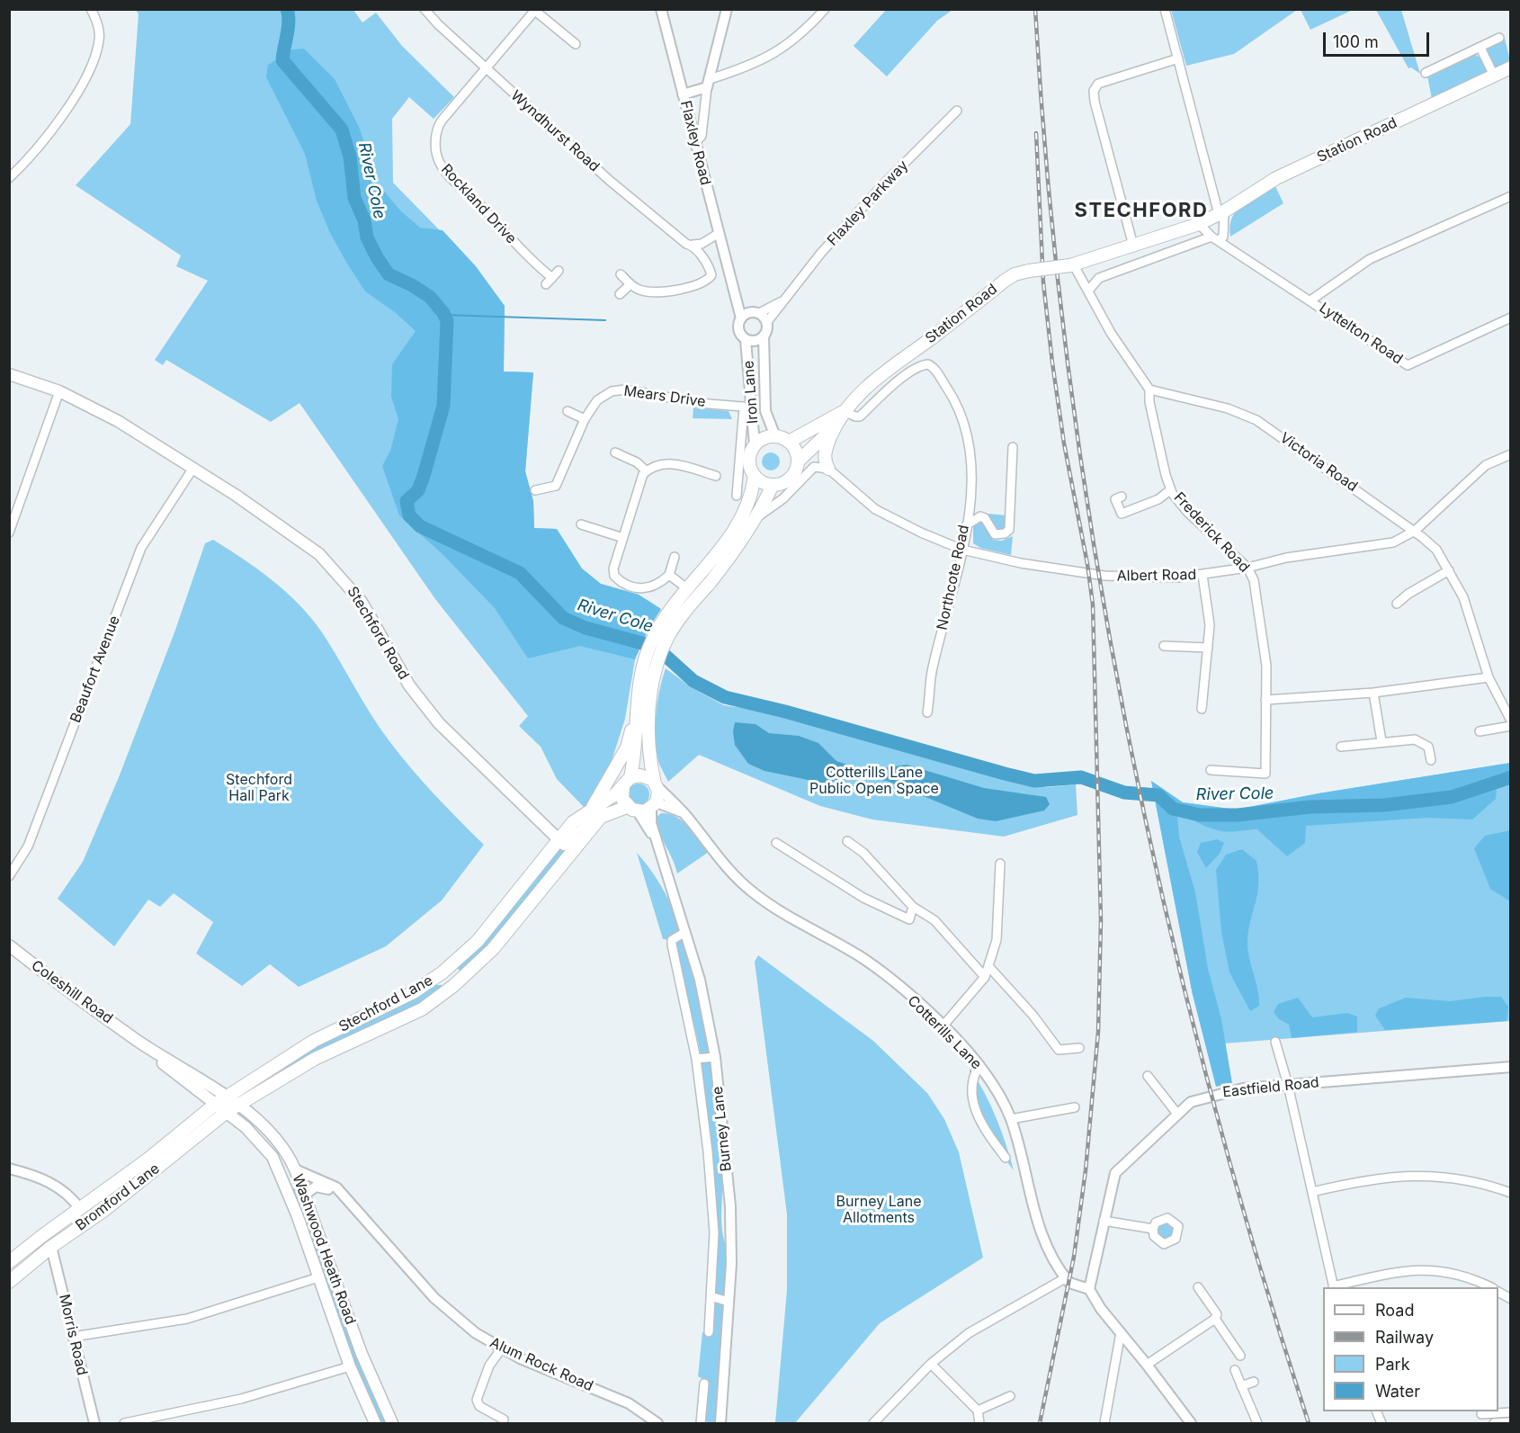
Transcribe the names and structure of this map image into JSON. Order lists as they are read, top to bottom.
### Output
{
  "streets": {
    "main road": [
      "Station Road",
      "Stechford Road",
      "Coleshill Road",
      "Stechford Lane",
      "Bromford Lane",
      "Washwood Heath Road"
    ],
    "street": [
      "Wyndhurst Road",
      "Flaxley Road",
      "Flaxley Parkway",
      "Rockland Drive",
      "Lyttelton Road",
      "Iron Lane",
      "Mears Drive",
      "Victoria Road",
      "Frederick Road",
      "Albert Road",
      "Northcote Road",
      "Beaufort Avenue",
      "Cotterills Lane",
      "Eastfield Road",
      "Burney Lane",
      "Morris Road",
      "Alum Rock Road"
    ]
  },
  "crossings": [
    ["Wyndhurst Road", "Rockland Drive"],
    ["Station Road", "Lyttelton Road"],
    ["Station Road", "Albert Road"],
    ["Station Road", "Northcote Road"],
    ["Flaxley Road", "Flaxley Parkway"],
    ["Flaxley Road", "Iron Lane"],
    ["Flaxley Parkway", "Iron Lane"],
    ["Iron Lane", "Mears Drive"],
    ["Victoria Road", "Frederick Road"],
    ["Victoria Road", "Albert Road"],
    ["Frederick Road", "Albert Road"],
    ["Albert Road", "Northcote Road"],
    ["Stechford Road", "Beaufort Avenue"],
    ["Stechford Road", "Stechford Lane"],
    ["Coleshill Road", "Stechford Lane"],
    ["Coleshill Road", "Bromford Lane"],
    ["Coleshill Road", "Washwood Heath Road"],
    ["Stechford Lane", "Cotterills Lane"],
    ["Stechford Lane", "Burney Lane"],
    ["Stechford Lane", "Bromford Lane"],
    ["Stechford Lane", "Washwood Heath Road"],
    ["Cotterills Lane", "Burney Lane"],
    ["Bromford Lane", "Washwood Heath Road"],
    ["Bromford Lane", "Morris Road"],
    ["Washwood Heath Road", "Alum Rock Road"]
  ],
  "districts": ["STECHFORD"],
  "water": ["River Cole"],
  "parks": ["Cotterills Lane Public Open Space", "Stechford Hall Park", "Burney Lane Allotments"],
  "legend": [
    "Road",
    "Railway",
    "Park",
    "Water"
  ],
  "scale_bar": "100 m"
}
